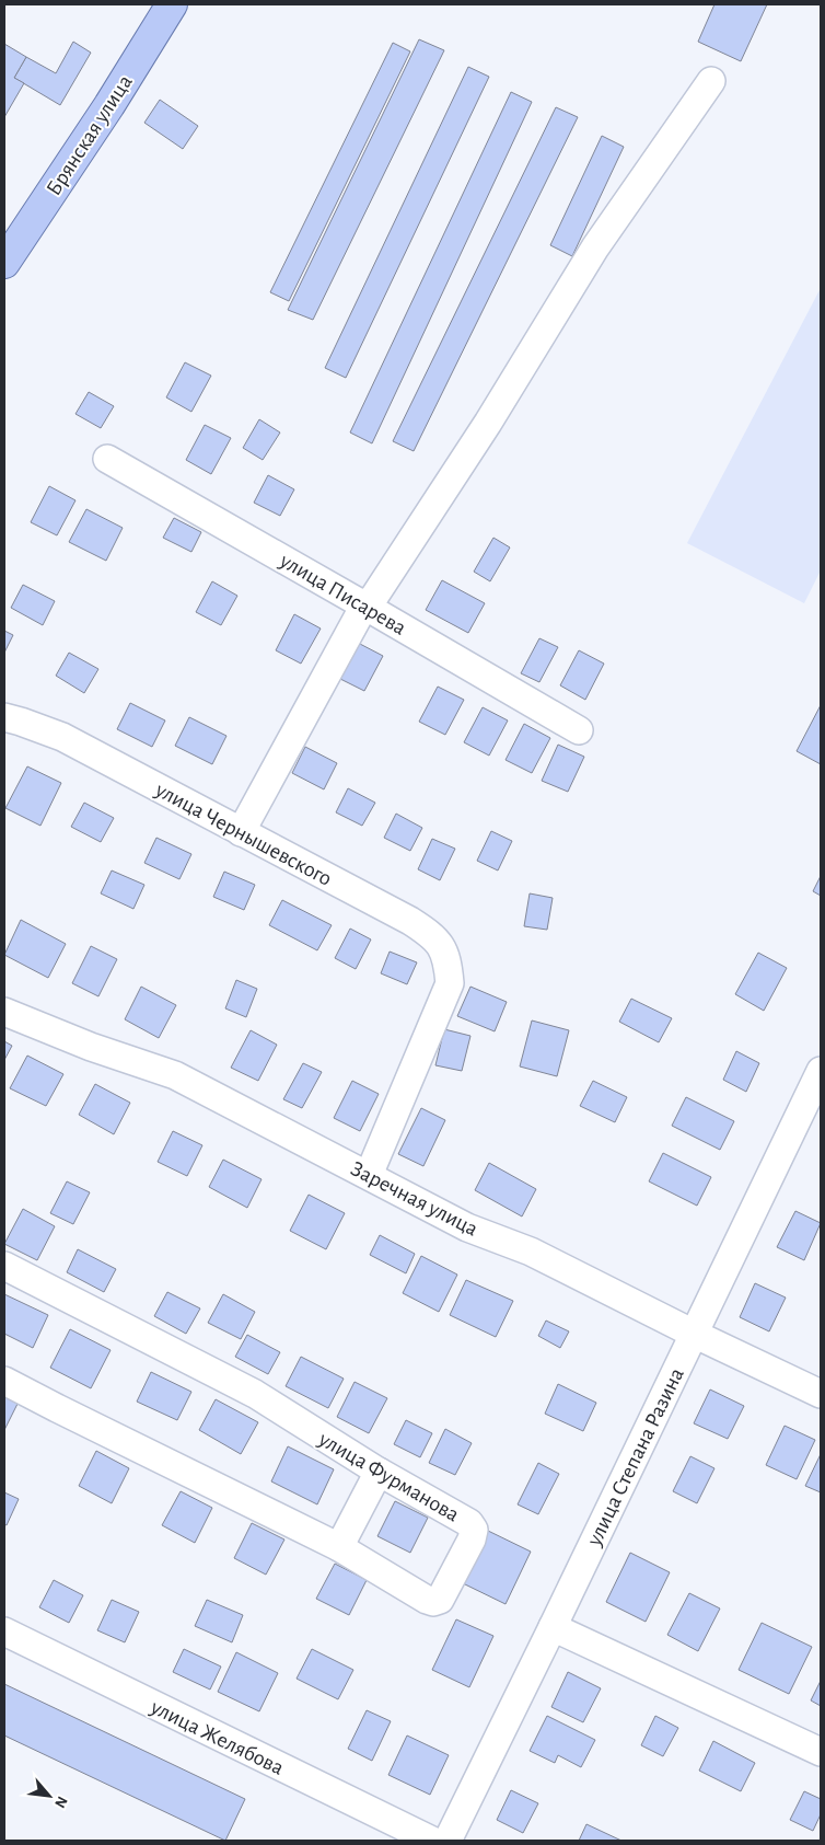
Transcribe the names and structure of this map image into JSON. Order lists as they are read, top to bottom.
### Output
{
  "streets": {
    "main road": ["Брянская улица"],
    "street": [
      "улица Писарева",
      "улица Чернышевского",
      "Заречная улица",
      "улица Степана Разина",
      "улица Фурманова",
      "улица Желябова"
    ]
  },
  "crossings": [
    ["улица Чернышевского", "Заречная улица"],
    ["Заречная улица", "улица Степана Разина"]
  ],
  "north": "bottom right"
}
